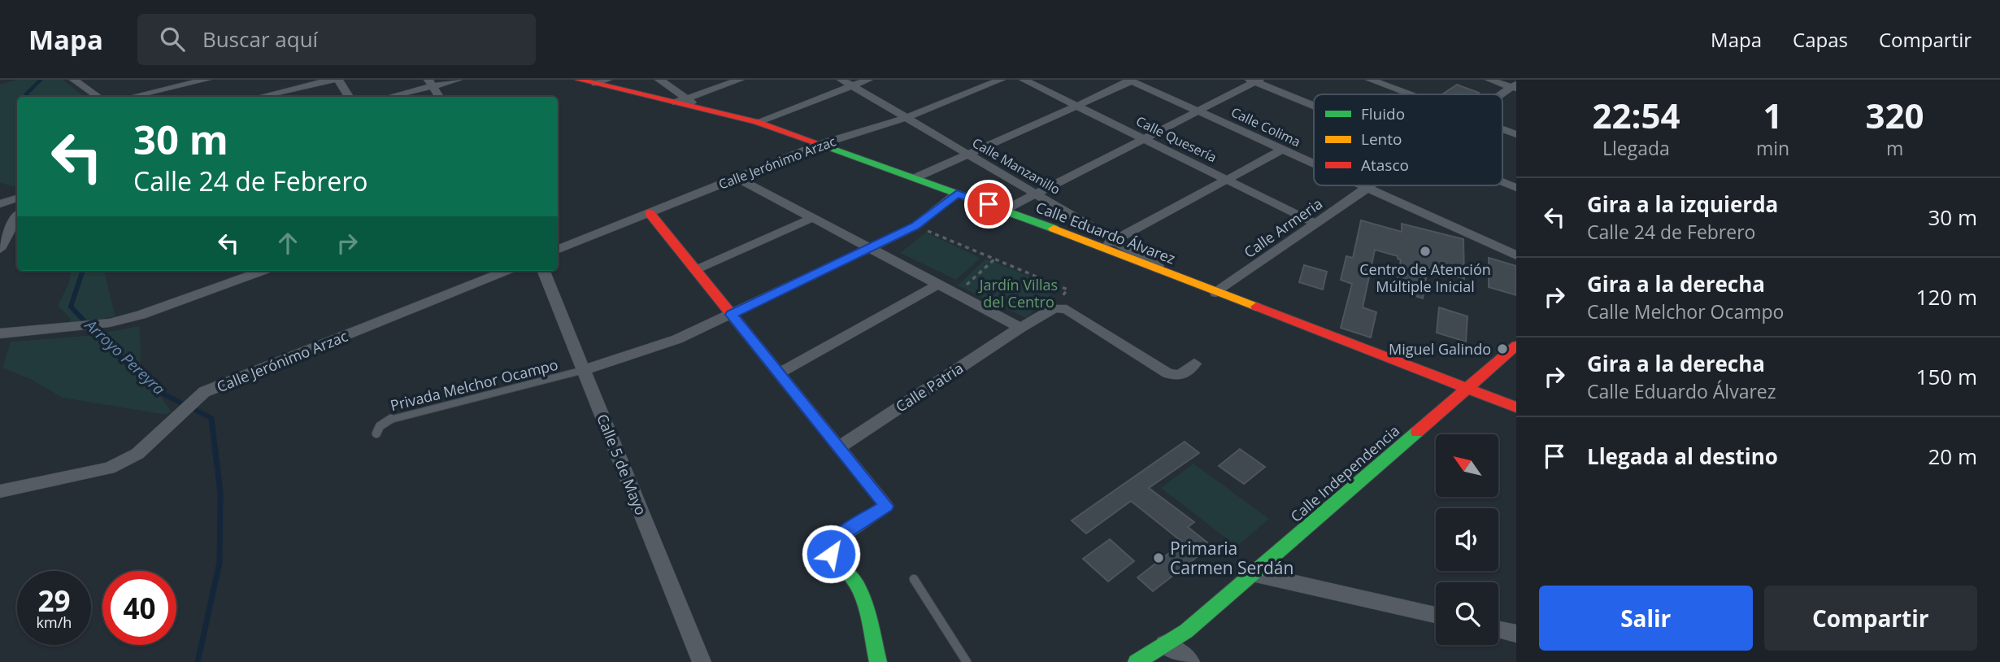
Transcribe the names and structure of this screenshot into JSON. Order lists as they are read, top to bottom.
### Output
{
  "streets": {
    "street": [
      "Calle Colima",
      "Calle Quesería",
      "Calle Jerónimo Arzac",
      "Calle Manzanillo",
      "Calle Armeria",
      "Calle Eduardo Álvarez",
      "Calle Patria",
      "Calle 5 de Mayo",
      "Calle Independencia"
    ],
    "lane": ["Privada Melchor Ocampo"]
  },
  "crossings": [
    ["Calle Colima", "Calle Armeria"],
    ["Calle Quesería", "Calle Armeria"],
    ["Calle Jerónimo Arzac", "Calle Manzanillo"],
    ["Calle Jerónimo Arzac", "Calle Eduardo Álvarez"],
    ["Calle Manzanillo", "Calle Eduardo Álvarez"],
    ["Calle Armeria", "Calle Eduardo Álvarez"],
    ["Calle Eduardo Álvarez", "Calle Independencia"],
    ["Privada Melchor Ocampo", "Calle 5 de Mayo"]
  ],
  "water": ["Arroyo Pereyra"],
  "parks": ["Jardín Villas del Centro"],
  "places": ["Centro de Atención Múltiple Inicial", "Miguel Galindo", "Primaria Carmen Serdán"],
  "legend": ["Fluido", "Lento", "Atasco"],
  "north": "top left",
  "page": {
    "header": "Mapa",
    "search": "Buscar aquí",
    "nav": ["Mapa", "Capas", "Compartir"],
    "eta": [
      "22:54",
      "Llegada",
      "1",
      "min",
      "320",
      "m"
    ],
    "turn": ["30 m", "Calle 24 de Febrero"],
    "list": [
      {
        "name": "Gira a la izquierda",
        "note": "Calle 24 de Febrero",
        "value": "30 m"
      },
      {
        "name": "Gira a la derecha",
        "note": "Calle Melchor Ocampo",
        "value": "120 m"
      },
      {
        "name": "Gira a la derecha",
        "note": "Calle Eduardo Álvarez",
        "value": "150 m"
      },
      {
        "name": "Llegada al destino",
        "value": "20 m"
      }
    ],
    "speed": "29 km/h",
    "limit": "40",
    "buttons": ["Salir", "Compartir"]
  }
}
